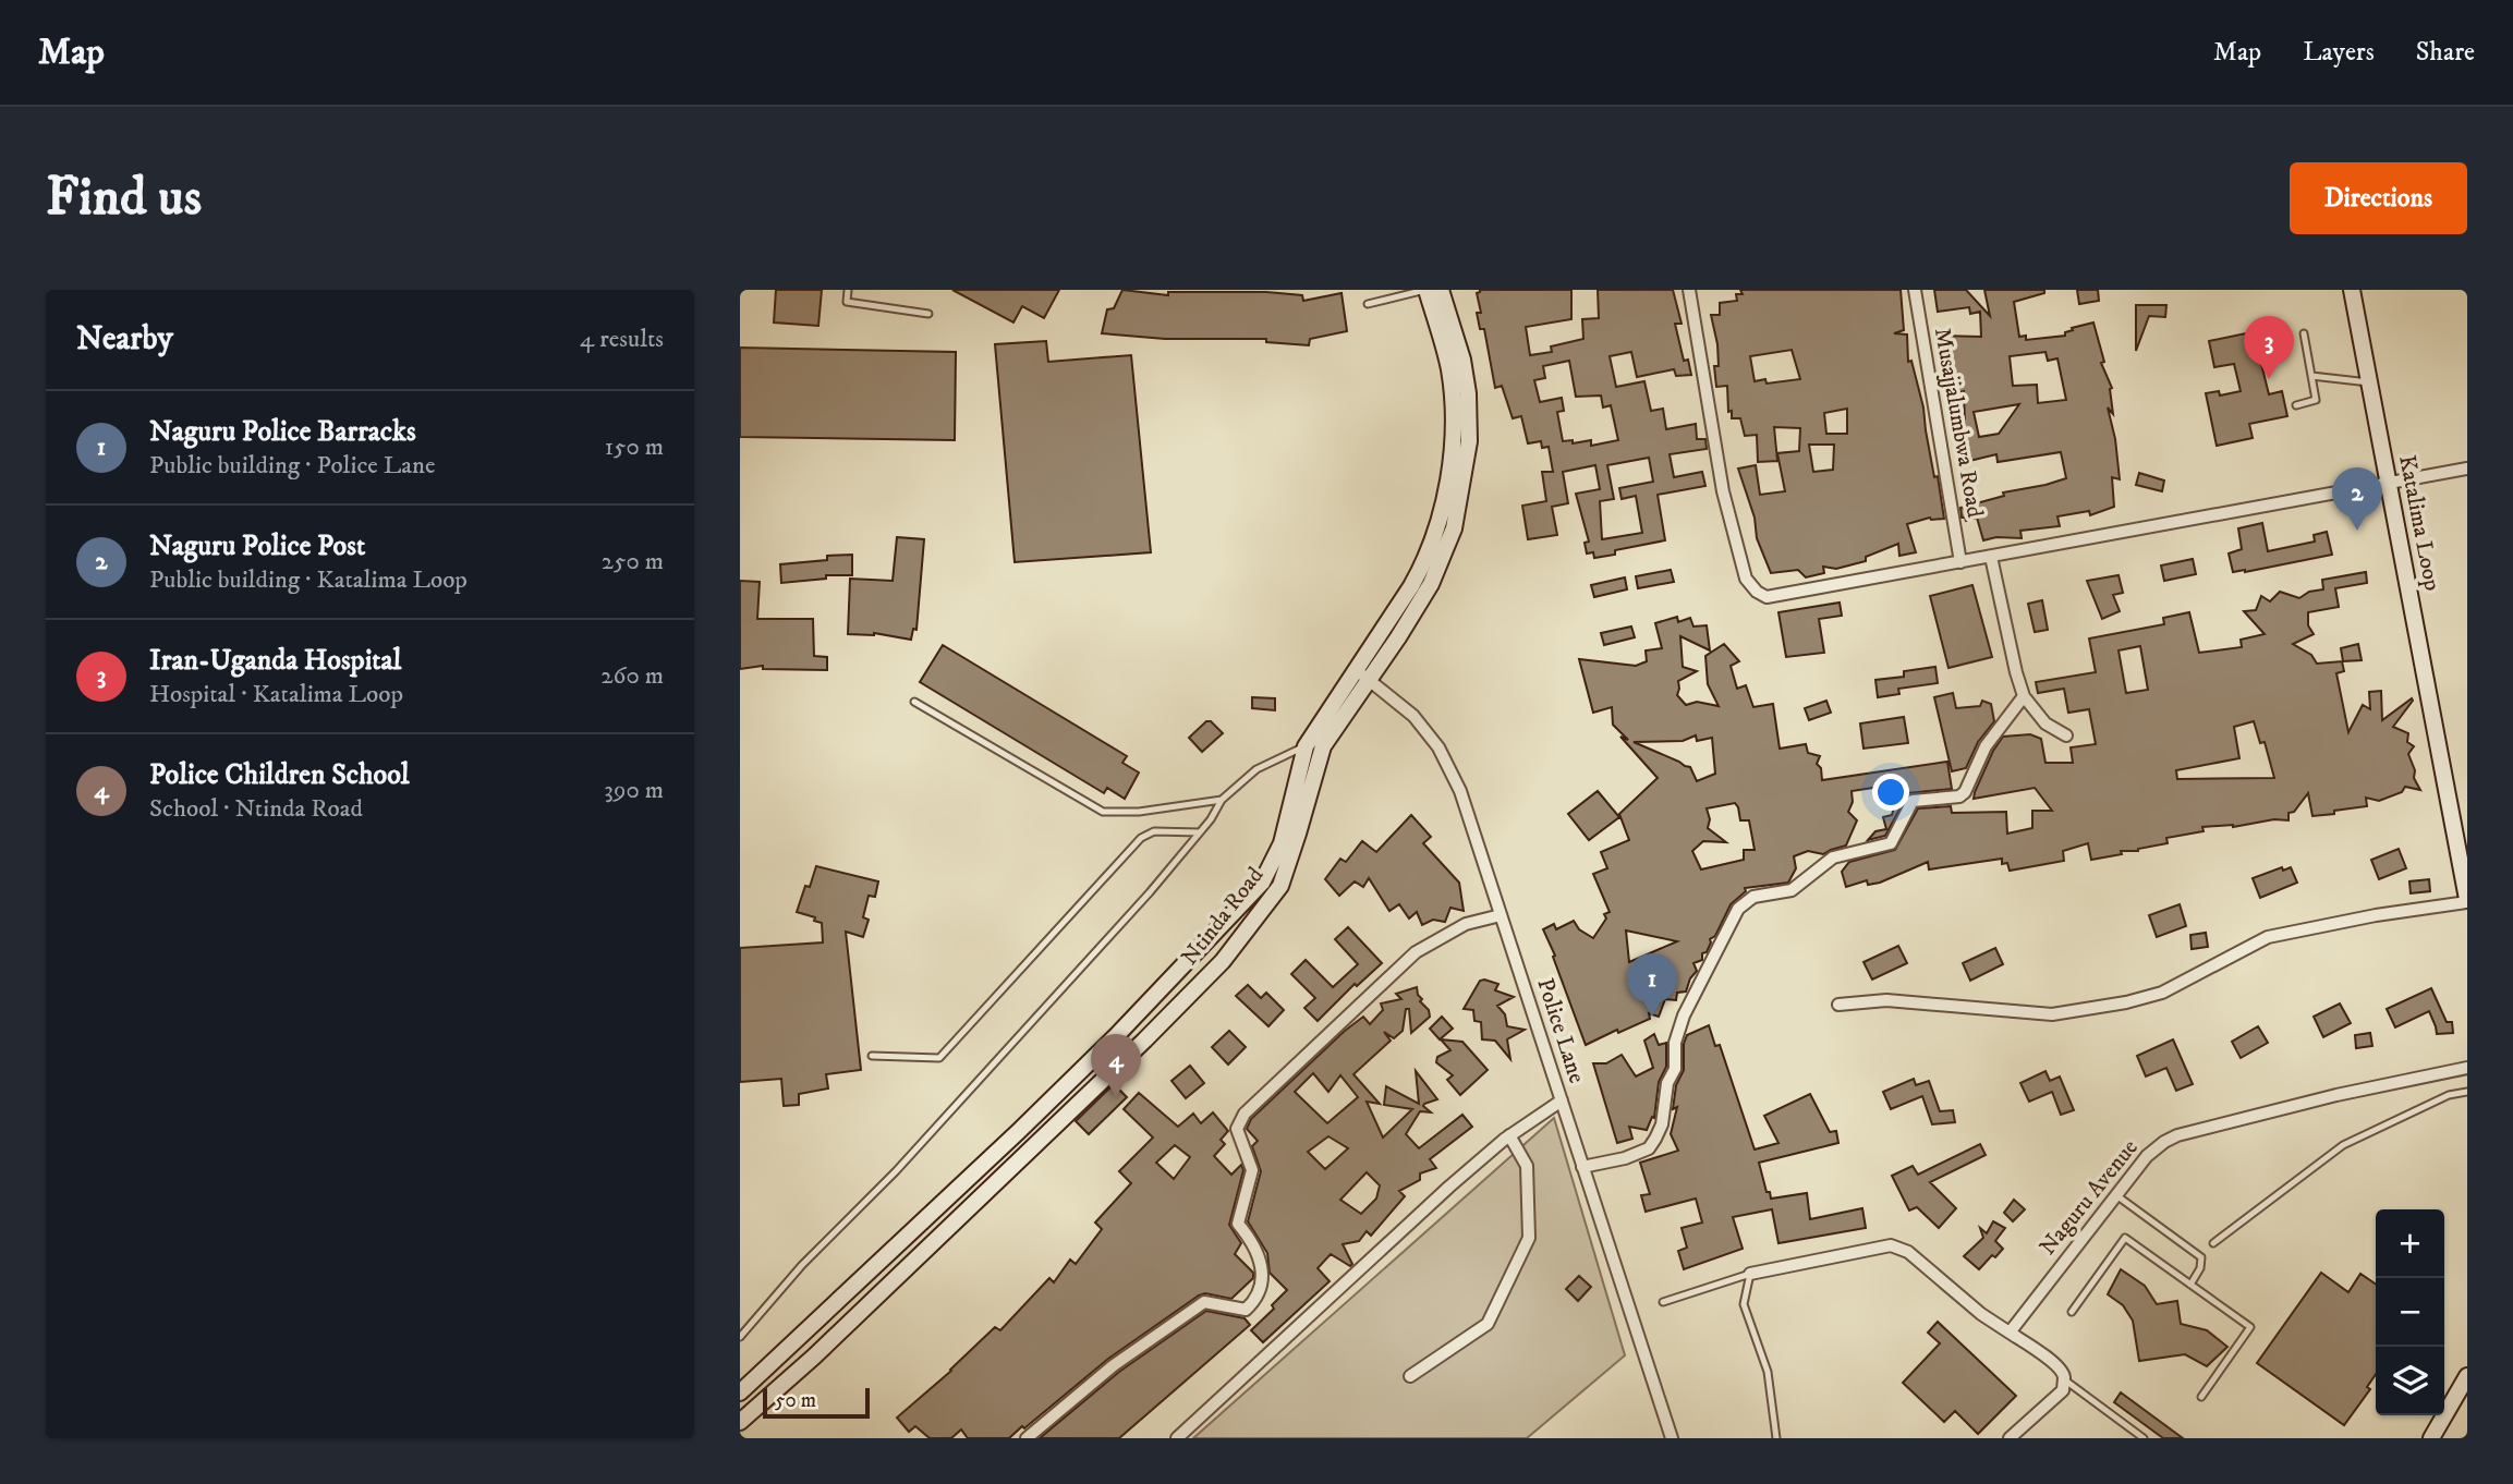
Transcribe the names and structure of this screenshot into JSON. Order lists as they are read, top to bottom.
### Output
{
  "streets": {
    "main road": ["Katalima Loop", "Ntinda Road"],
    "street": ["Musajjalumbwa Road", "Police Lane", "Naguru Avenue"]
  },
  "crossings": [
    ["Ntinda Road", "Police Lane"]
  ],
  "scale_bar": "50 m",
  "page": {
    "header": "Map",
    "nav": ["Map", "Layers", "Share"],
    "buttons": "Directions",
    "title": "Find us",
    "heading": ["Nearby", "4 results"],
    "pins": [
      "3",
      "2",
      "1",
      "4"
    ],
    "list": [
      {
        "mark": "1",
        "name": "Naguru Police Barracks",
        "note": "Public building · Police Lane",
        "value": "150 m"
      },
      {
        "mark": "2",
        "name": "Naguru Police Post",
        "note": "Public building · Katalima Loop",
        "value": "250 m"
      },
      {
        "mark": "3",
        "name": "Iran-Uganda Hospital",
        "note": "Hospital · Katalima Loop",
        "value": "260 m"
      },
      {
        "mark": "4",
        "name": "Police Children School",
        "note": "School · Ntinda Road",
        "value": "390 m"
      }
    ],
    "map_buttons": ["+", "−"],
    "scale": "50 m"
  }
}
